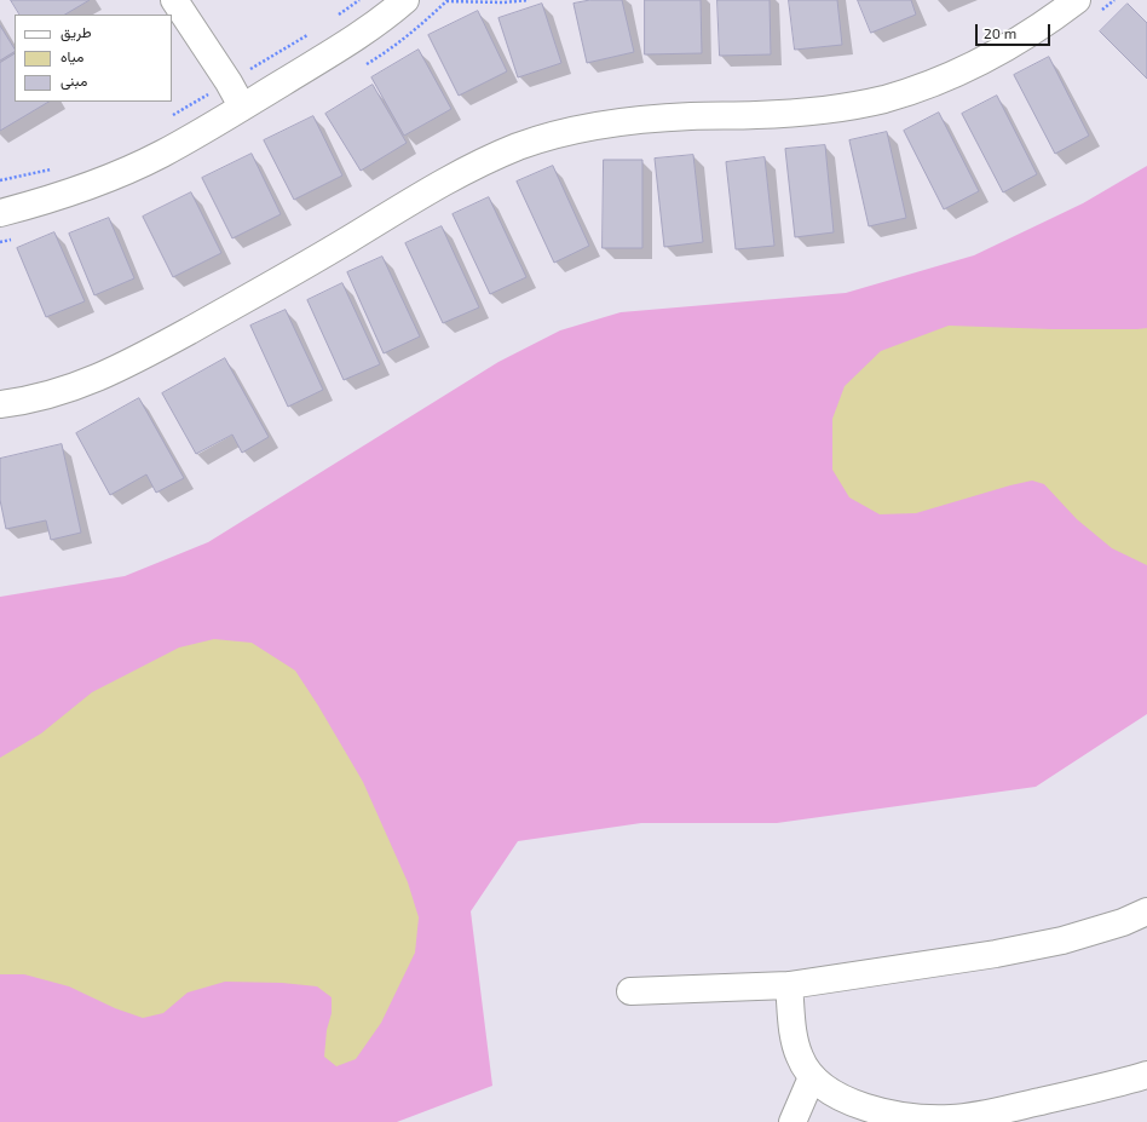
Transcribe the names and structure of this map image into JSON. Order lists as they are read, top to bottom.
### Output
{
  "legend": ["طريق", "مياه", "مبنى"],
  "scale_bar": "20 m"
}
